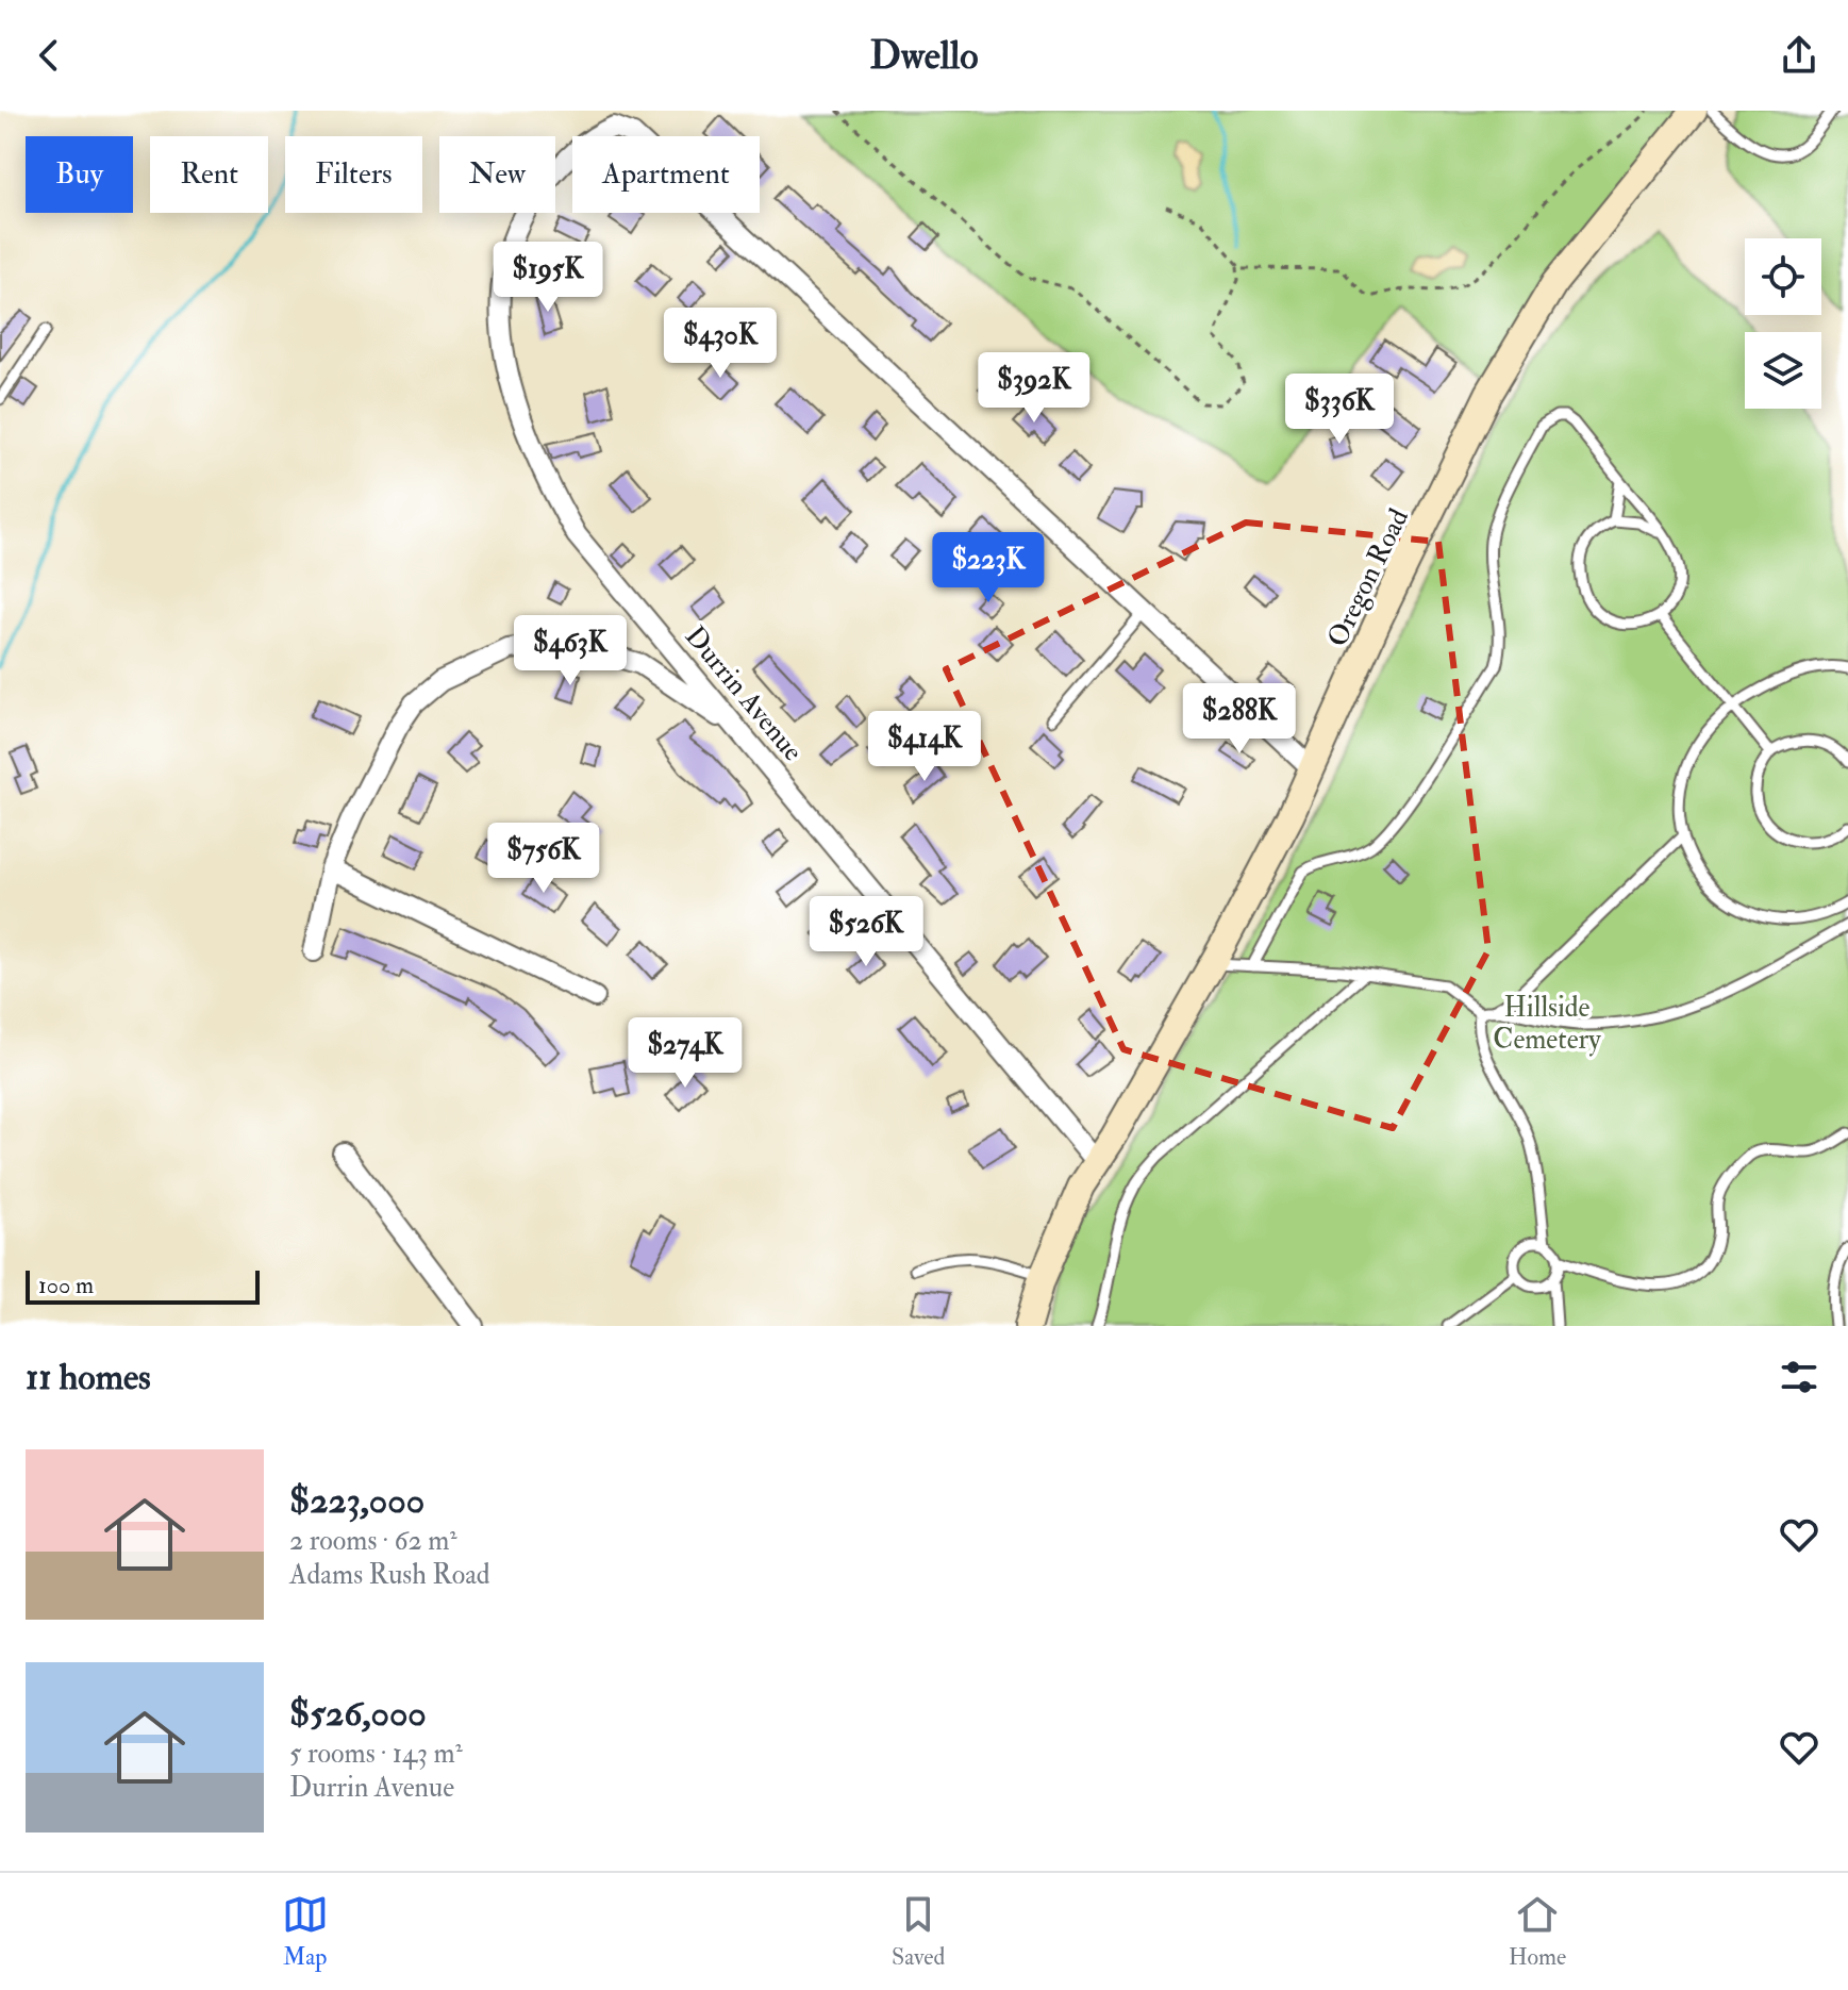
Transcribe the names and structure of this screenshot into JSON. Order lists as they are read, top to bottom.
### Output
{
  "streets": {
    "street": ["Oregon Road", "Durrin Avenue"]
  },
  "crossings": [
    ["Oregon Road", "Durrin Avenue"]
  ],
  "parks": ["Hillside Cemetery"],
  "scale_bar": "100 m",
  "page": {
    "header": "Dwello",
    "chip": [
      "Buy",
      "Rent",
      "Filters",
      "New",
      "Apartment"
    ],
    "price": [
      "$195K",
      "$430K",
      "$392K",
      "$336K",
      "$223K",
      "$463K",
      "$288K",
      "$414K",
      "$756K",
      "$526K",
      "$274K"
    ],
    "scale": "100 m",
    "heading": "11 homes",
    "list": [
      {
        "name": "$223,000",
        "note": "2 rooms · 62 m² · Adams Rush Road"
      },
      {
        "name": "$526,000",
        "note": "5 rooms · 143 m² · Durrin Avenue"
      }
    ],
    "tabs": ["Map", "Saved", "Home"]
  }
}
